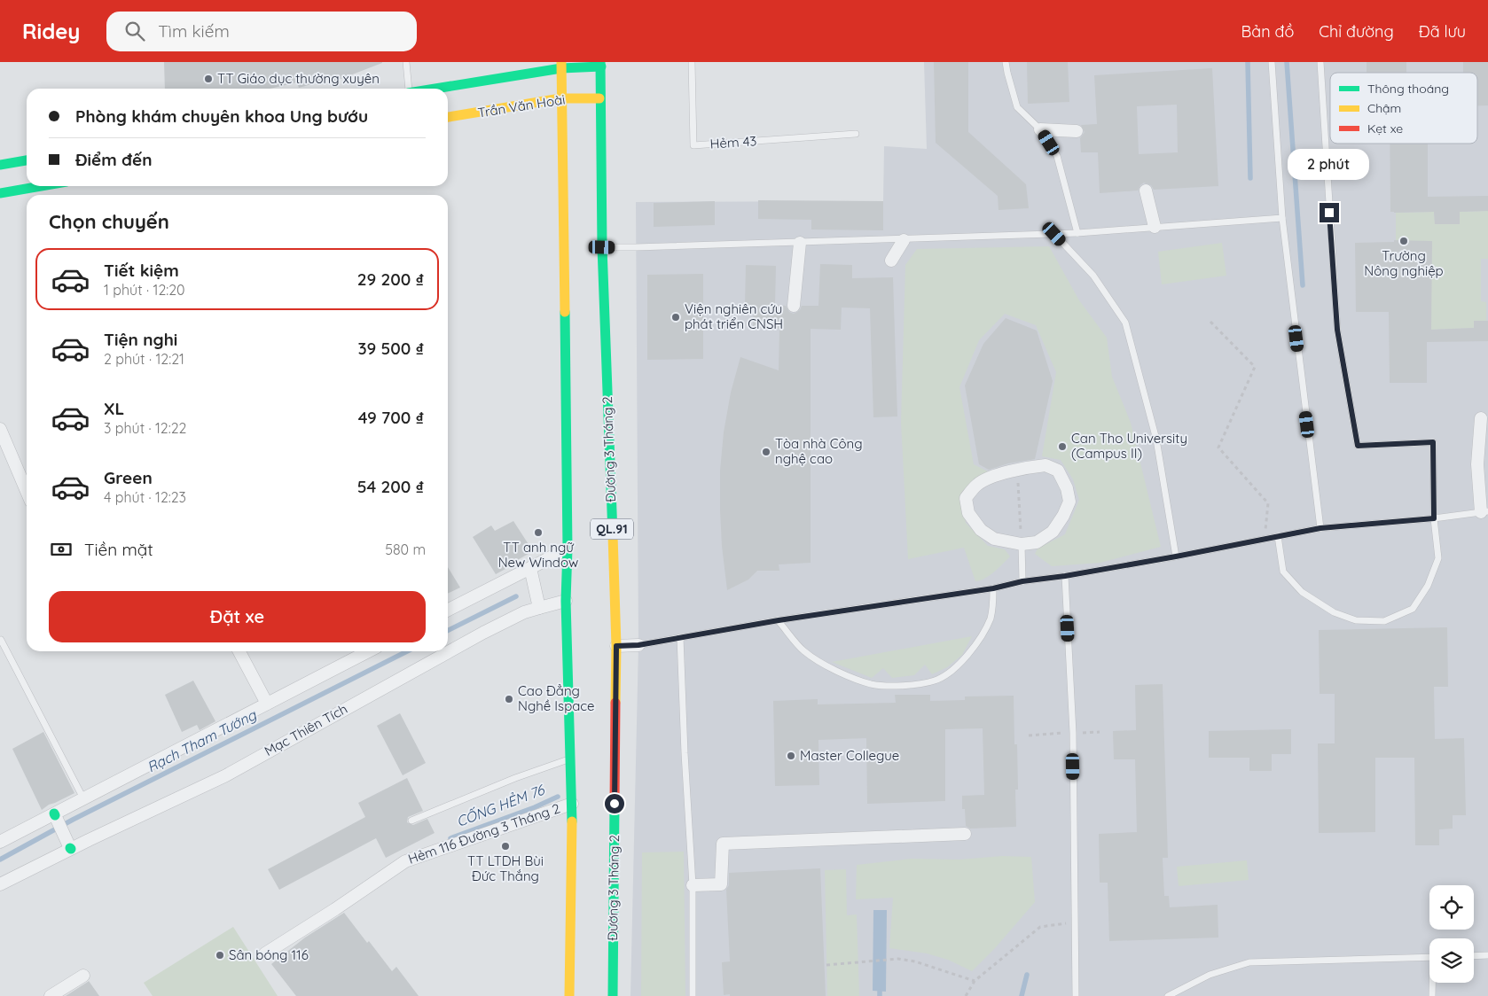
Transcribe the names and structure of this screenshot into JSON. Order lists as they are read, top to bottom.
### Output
{
  "streets": {
    "main road": ["Trần Văn Hoài", "Đường 3 Tháng 2", "QL.91"],
    "street": ["Mạc Thiên Tích", "Hẻm 116 Đường 3 Tháng 2"],
    "lane": ["Hẻm 43"]
  },
  "crossings": [
    ["Trần Văn Hoài", "Đường 3 Tháng 2"]
  ],
  "water": ["Rạch Tham Tướng", "CỐNG HẺM 76"],
  "places": [
    "TT Giáo dục thường xuyên",
    "Trường Nông nghiệp",
    "Viện nghiên cứu phát triển CNSH",
    "Can Tho University (Campus II)",
    "Tòa nhà Công nghệ cao",
    "TT anh ngữ New Window",
    "Cao Đẳng Nghề Ispace",
    "Master Collegue",
    "TT LTDH Bùi Đức Thắng",
    "Sân bóng 116"
  ],
  "legend": ["Thông thoáng", "Chậm", "Kẹt xe"],
  "page": {
    "header": "Ridey",
    "search": "Tìm kiếm",
    "nav": ["Bản đồ", "Chỉ đường", "Đã lưu"],
    "banner": ["Phòng khám chuyên khoa Ung bướu", "Điểm đến"],
    "bubble": "2 phút",
    "heading": "Chọn chuyến",
    "list": [
      {
        "name": "Tiết kiệm",
        "note": "1 phút · 12:20",
        "value": "29 200 ₫"
      },
      {
        "name": "Tiện nghi",
        "note": "2 phút · 12:21",
        "value": "39 500 ₫"
      },
      {
        "name": "XL",
        "note": "3 phút · 12:22",
        "value": "49 700 ₫"
      },
      {
        "name": "Green",
        "note": "4 phút · 12:23",
        "value": "54 200 ₫"
      }
    ],
    "pay": ["Tiền mặt", "580 m"],
    "buttons": "Đặt xe"
  }
}
